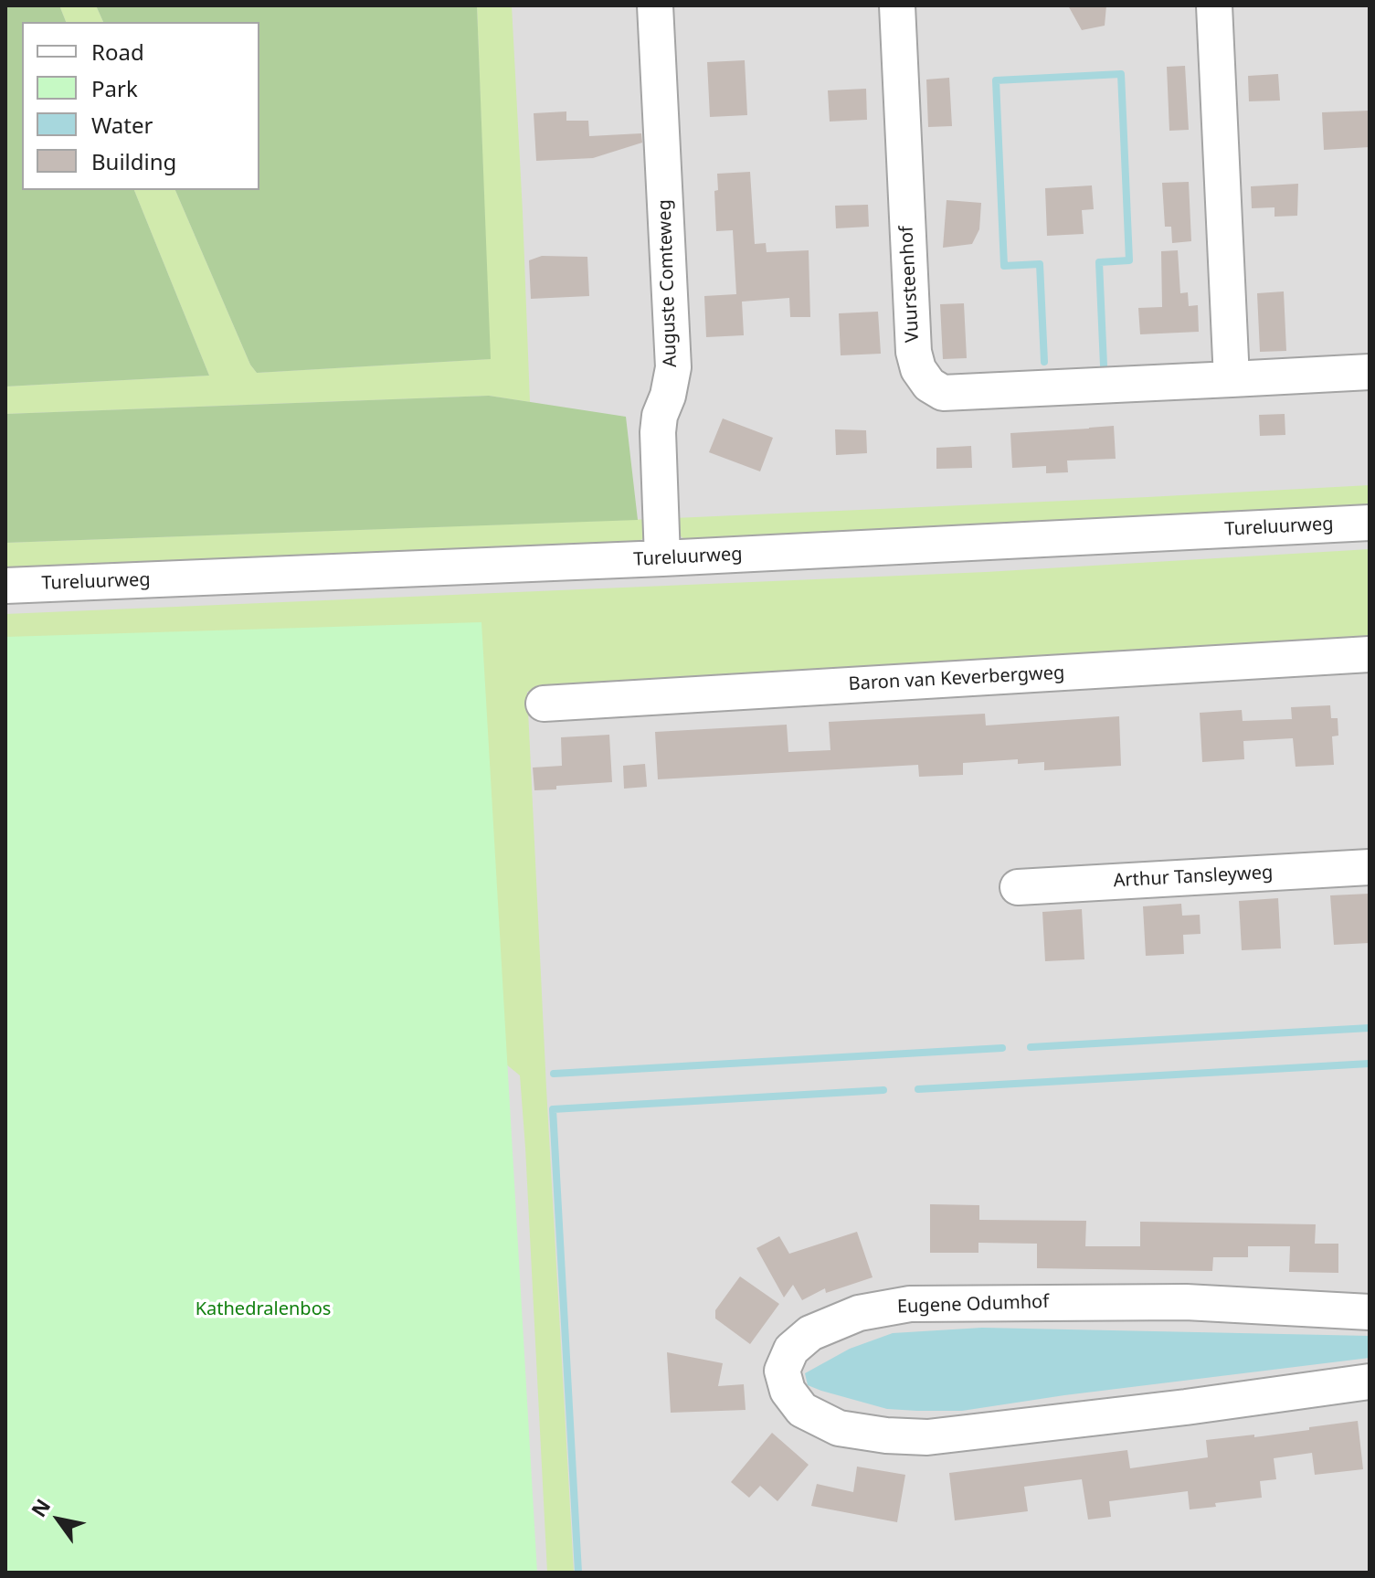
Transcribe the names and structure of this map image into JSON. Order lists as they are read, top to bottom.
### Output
{
  "streets": {
    "street": [
      "Auguste Comteweg",
      "Vuursteenhof",
      "Tureluurweg",
      "Baron van Keverbergweg",
      "Arthur Tansleyweg",
      "Eugene Odumhof"
    ]
  },
  "crossings": [
    ["Auguste Comteweg", "Tureluurweg"]
  ],
  "parks": ["Kathedralenbos"],
  "legend": [
    "Road",
    "Park",
    "Water",
    "Building"
  ],
  "north": "top left"
}
